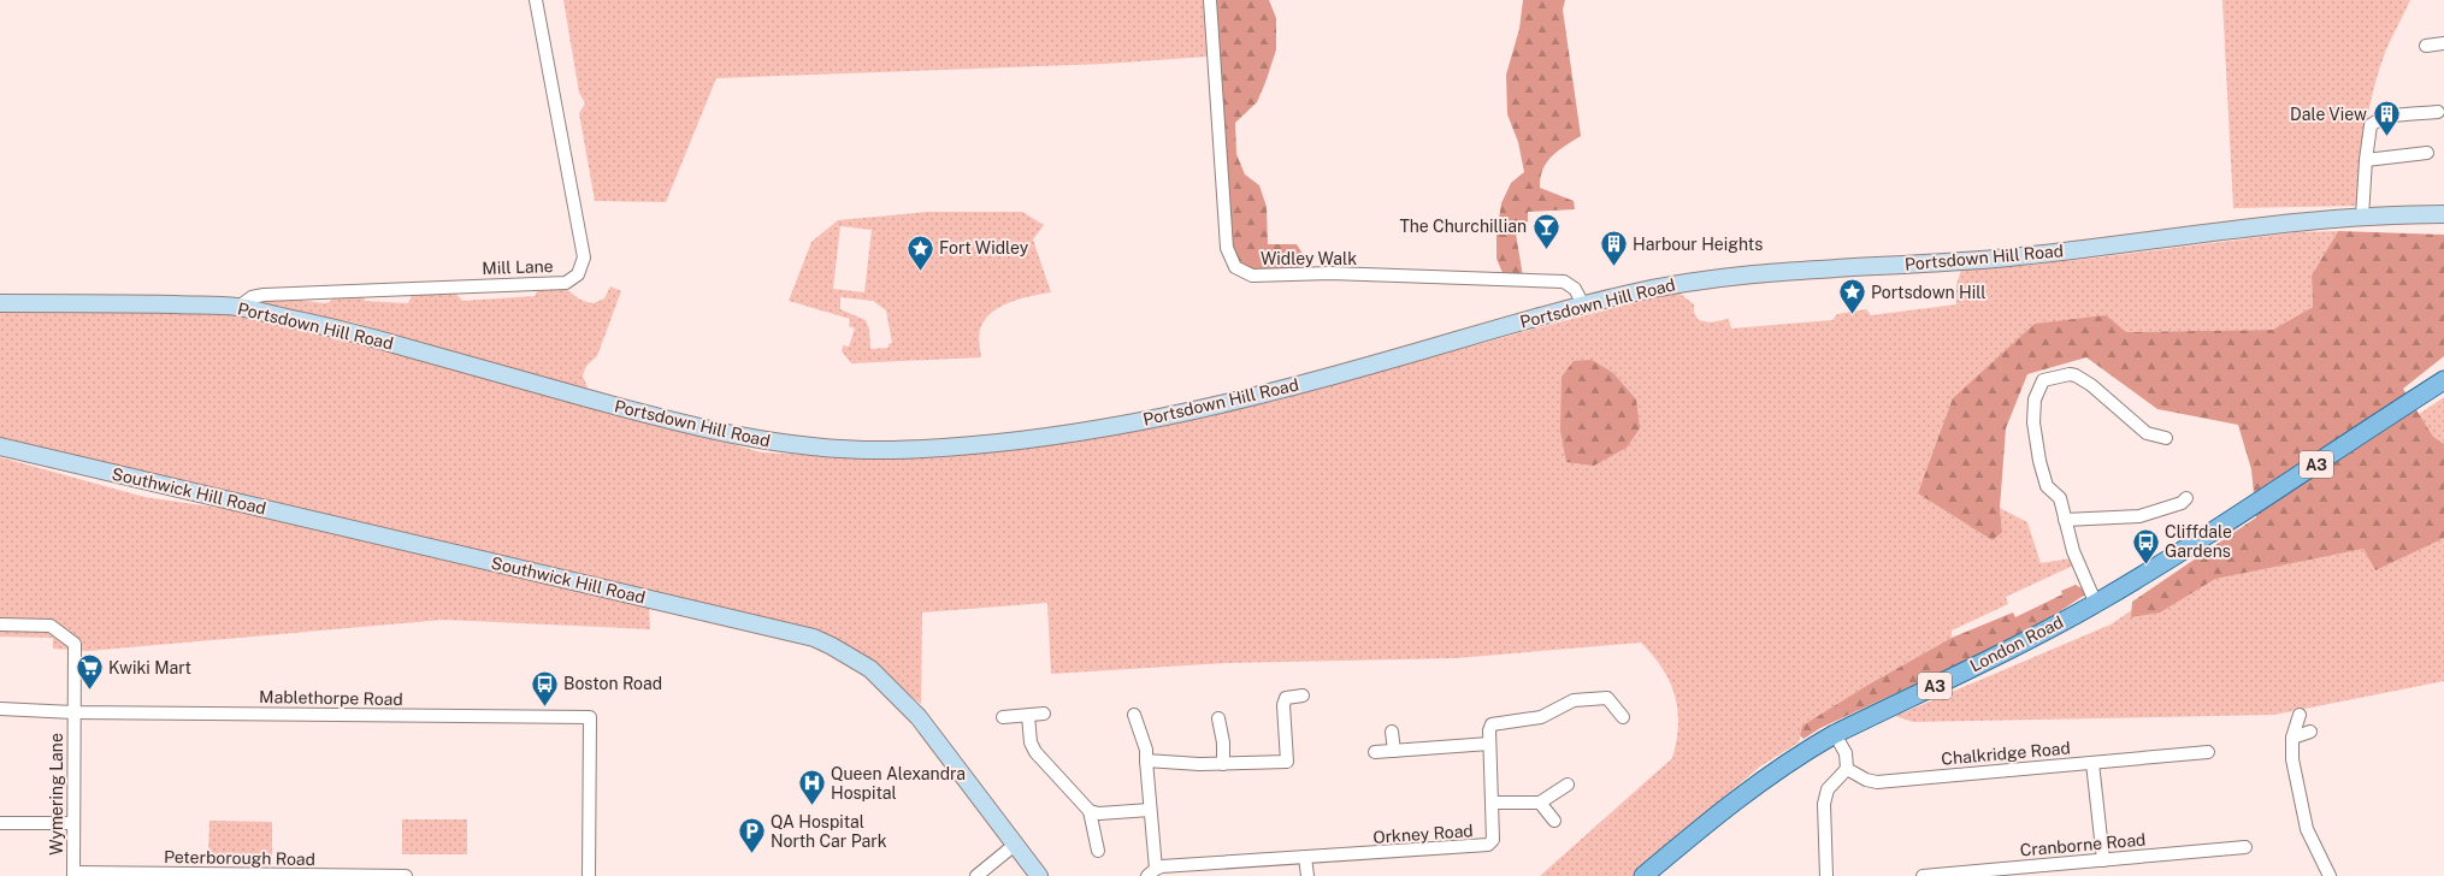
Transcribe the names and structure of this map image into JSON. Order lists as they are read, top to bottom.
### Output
{
  "streets": {
    "main road": [
      "Portsdown Hill Road",
      "A3",
      "Southwick Hill Road",
      "London Road"
    ],
    "street": [
      "Widley Walk",
      "Mill Lane",
      "Mablethorpe Road",
      "Chalkridge Road",
      "Wymering Lane",
      "Orkney Road",
      "Cranborne Road",
      "Peterborough Road"
    ]
  },
  "crossings": [
    ["Portsdown Hill Road", "Widley Walk"],
    ["Portsdown Hill Road", "Mill Lane"],
    ["Mablethorpe Road", "Wymering Lane"],
    ["Wymering Lane", "Peterborough Road"]
  ],
  "places": {
    "building": ["Dale View", "Harbour Heights"],
    "bar": ["The Churchillian"],
    "place": ["Fort Widley", "Portsdown Hill"],
    "bus stop": ["Cliffdale Gardens", "Boston Road"],
    "supermarket": ["Kwiki Mart"],
    "hospital": ["Queen Alexandra Hospital"],
    "parking": ["QA Hospital North Car Park"]
  }
}
